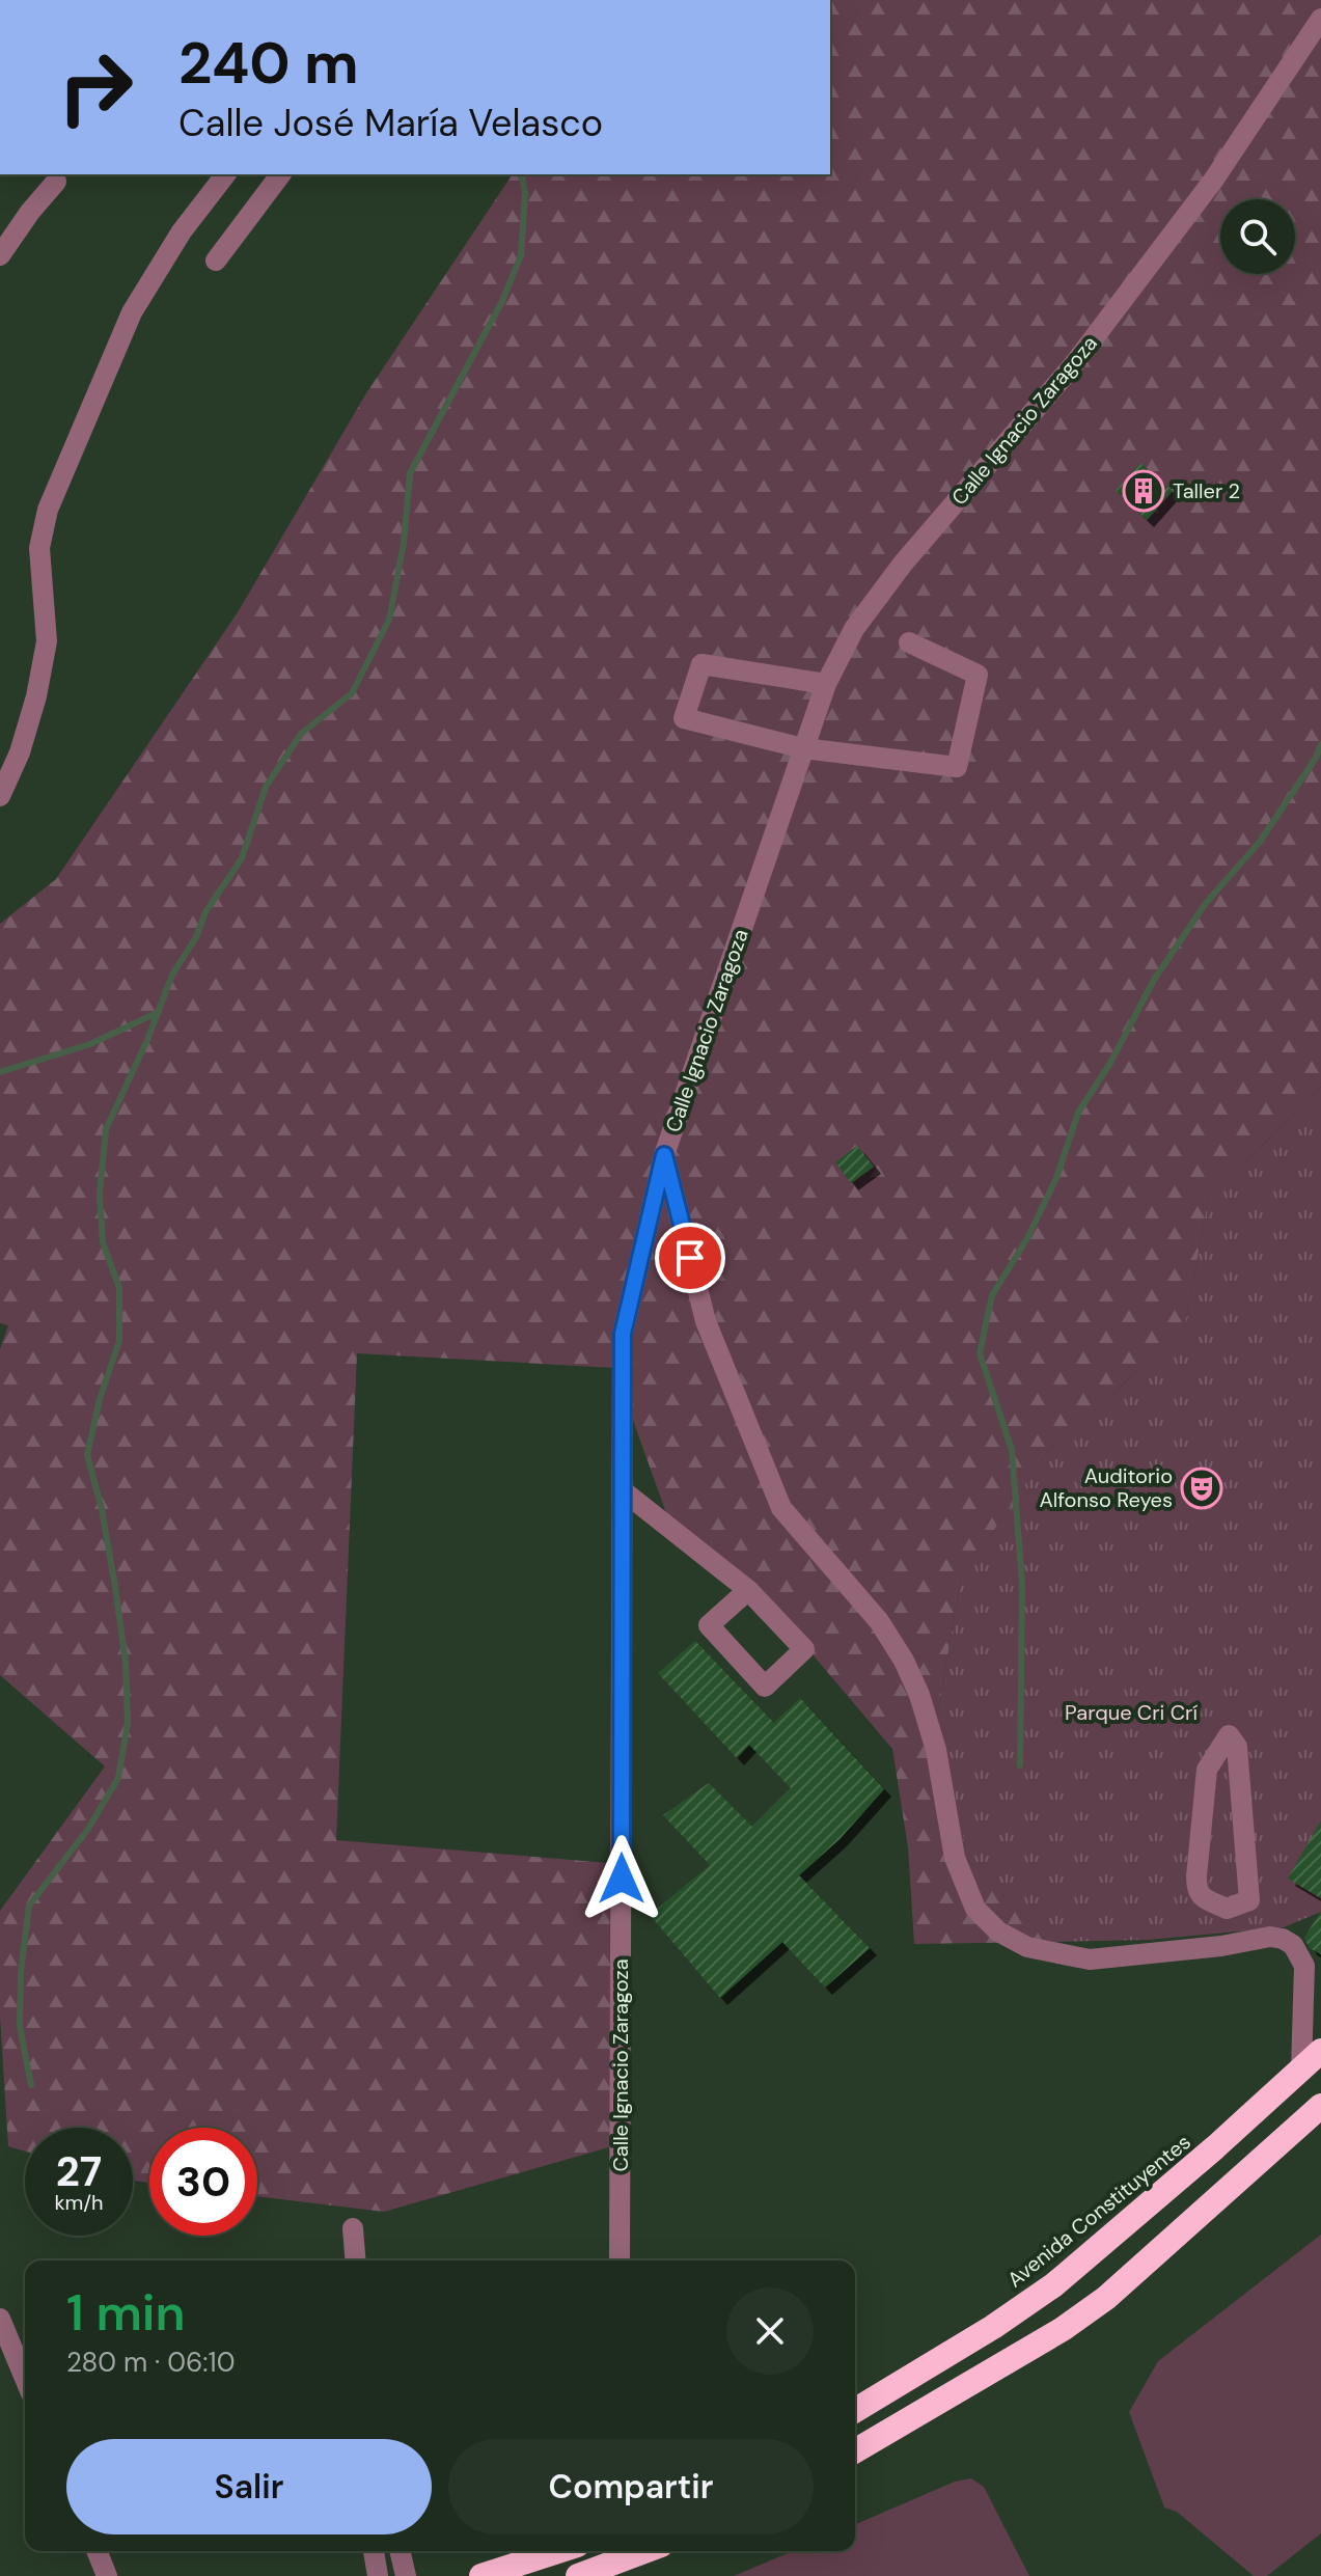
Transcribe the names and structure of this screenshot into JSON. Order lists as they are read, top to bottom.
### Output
{
  "streets": {
    "highway": ["Avenida Constituyentes"],
    "street": ["Calle Ignacio Zaragoza"]
  },
  "parks": ["Parque Cri Crí"],
  "places": {
    "building": ["Taller 2"],
    "theatre": ["Auditorio Alfonso Reyes"]
  },
  "page": {
    "turn": ["240 m", "Calle José María Velasco"],
    "speed": "27 km/h",
    "limit": "30",
    "heading": ["1 min", "280 m · 06:10"],
    "buttons": ["Salir", "Compartir"]
  }
}
